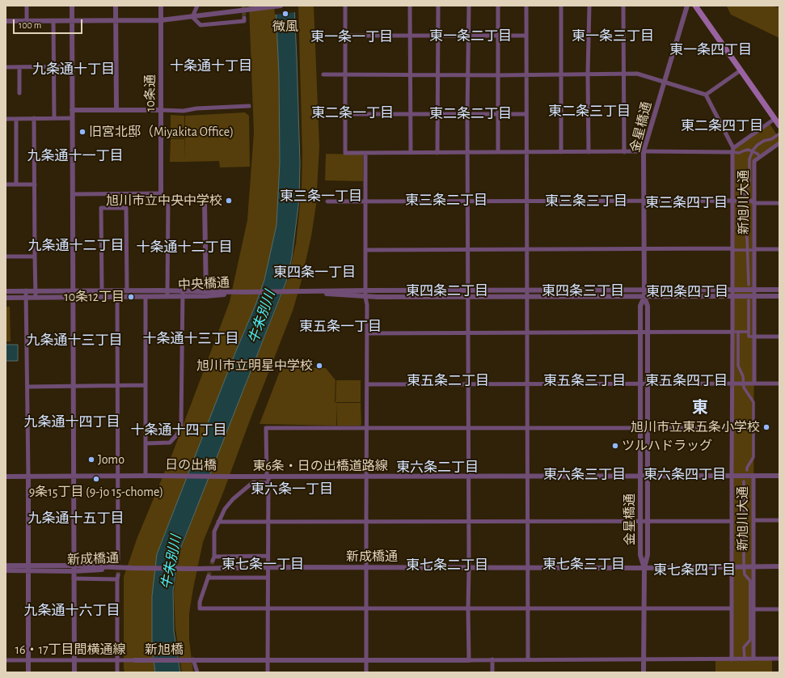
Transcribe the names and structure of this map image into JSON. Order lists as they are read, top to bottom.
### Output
{
  "streets": {
    "street": [
      "10条通",
      "金星橋通",
      "新旭川大通",
      "中央橋通",
      "日の出橋",
      "東6条・日の出橋道路線",
      "新成橋通",
      "16・17丁目間横通線",
      "新旭橋"
    ]
  },
  "crossings": [
    ["金星橋通", "東6条・日の出橋道路線"],
    ["金星橋通", "新成橋通"],
    ["新旭川大通", "東6条・日の出橋道路線"],
    ["新旭川大通", "新成橋通"],
    ["日の出橋", "東6条・日の出橋道路線"],
    ["16・17丁目間横通線", "新旭橋"]
  ],
  "districts": [
    "東一条二丁目",
    "東一条三丁目",
    "東一条一丁目",
    "東一条四丁目",
    "十条通十丁目",
    "九条通十丁目",
    "東二条三丁目",
    "東二条一丁目",
    "東二条二丁目",
    "東二条四丁目",
    "九条通十一丁目",
    "東三条一丁目",
    "東三条二丁目",
    "東三条三丁目",
    "東三条四丁目",
    "九条通十二丁目",
    "十条通十二丁目",
    "東四条一丁目",
    "東四条二丁目",
    "東四条三丁目",
    "東四条四丁目",
    "東五条一丁目",
    "十条通十三丁目",
    "九条通十三丁目",
    "東五条二丁目",
    "東五条三丁目",
    "東五条四丁目",
    "東",
    "九条通十四丁目",
    "十条通十四丁目",
    "東六条二丁目",
    "東六条三丁目",
    "東六条四丁目",
    "東六条一丁目",
    "九条通十五丁目",
    "東七条一丁目",
    "東七条三丁目",
    "東七条二丁目",
    "東七条四丁目",
    "九条通十六丁目"
  ],
  "water": ["牛朱別川"],
  "places": [
    "微風",
    "旧宮北邸（Miyakita Office)",
    "旭川市立中央中学校",
    "10条12丁目",
    "旭川市立明星中学校",
    "旭川市立東五条小学校",
    "ツルハドラッグ",
    "Jomo",
    "9条15丁目 (9-jo 15-chome)"
  ],
  "scale_bar": "100 m"
}
